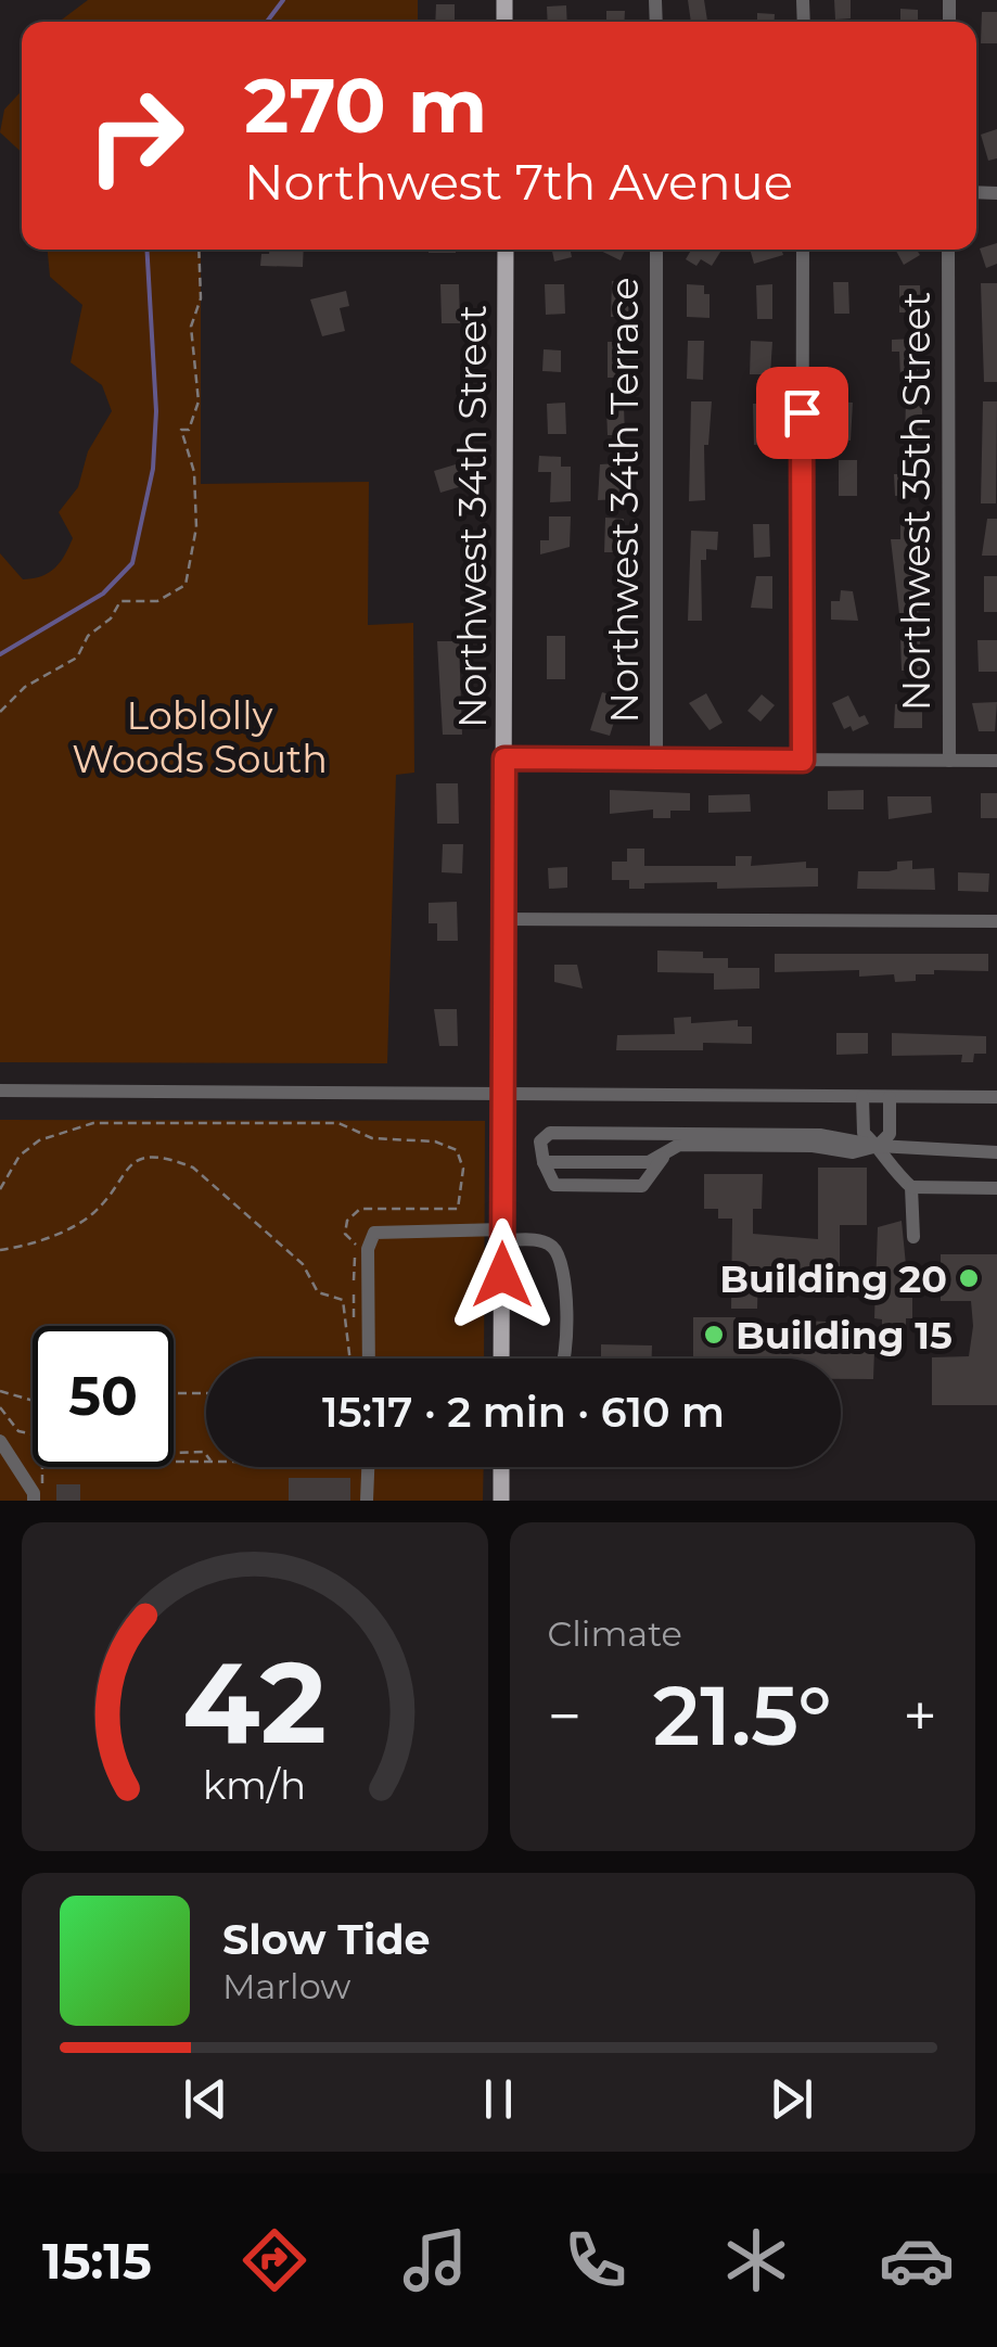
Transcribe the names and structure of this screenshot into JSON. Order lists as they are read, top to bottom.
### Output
{
  "streets": {
    "main road": ["Northwest 34th Street"],
    "street": ["Northwest 34th Terrace", "Northwest 35th Street"]
  },
  "parks": ["Loblolly Woods South"],
  "places": ["Building 20", "Building 15"],
  "page": {
    "turn": ["270 m", "Northwest 7th Avenue"],
    "limit": "50",
    "trip": "15:17 · 2 min · 610 m",
    "tile": "Climate",
    "heat": ["−", "21.5°", "+"],
    "song": ["Slow Tide", "Marlow"],
    "tabs": "15:15",
    "gauge": ["42", "km/h"]
  }
}
